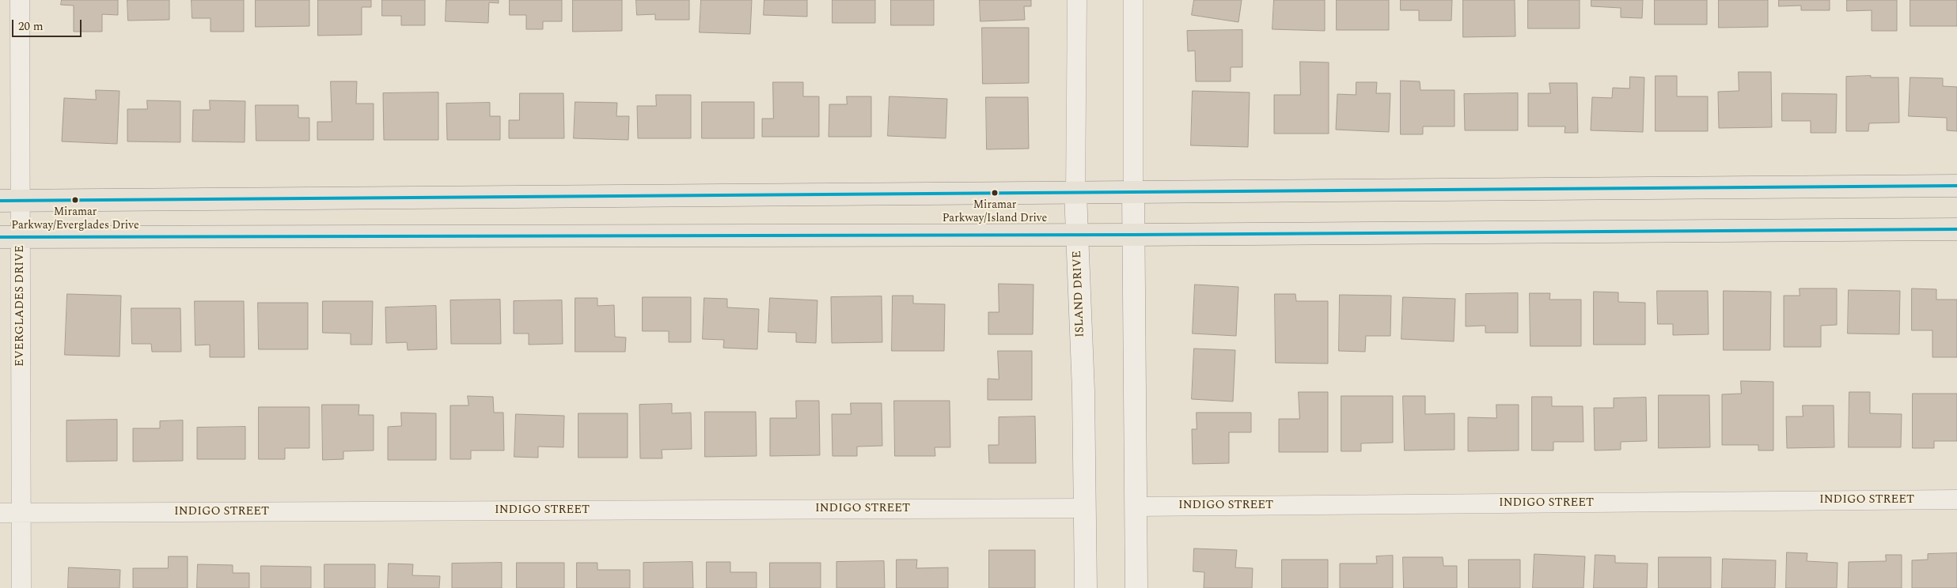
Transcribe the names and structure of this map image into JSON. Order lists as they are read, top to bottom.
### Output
{
  "streets": {
    "street": ["ISLAND DRIVE", "EVERGLADES DRIVE", "INDIGO STREET"]
  },
  "crossings": [
    ["ISLAND DRIVE", "INDIGO STREET"],
    ["EVERGLADES DRIVE", "INDIGO STREET"]
  ],
  "places": ["Miramar Parkway/Island Drive", "Miramar Parkway/Everglades Drive"],
  "scale_bar": "20 m"
}
